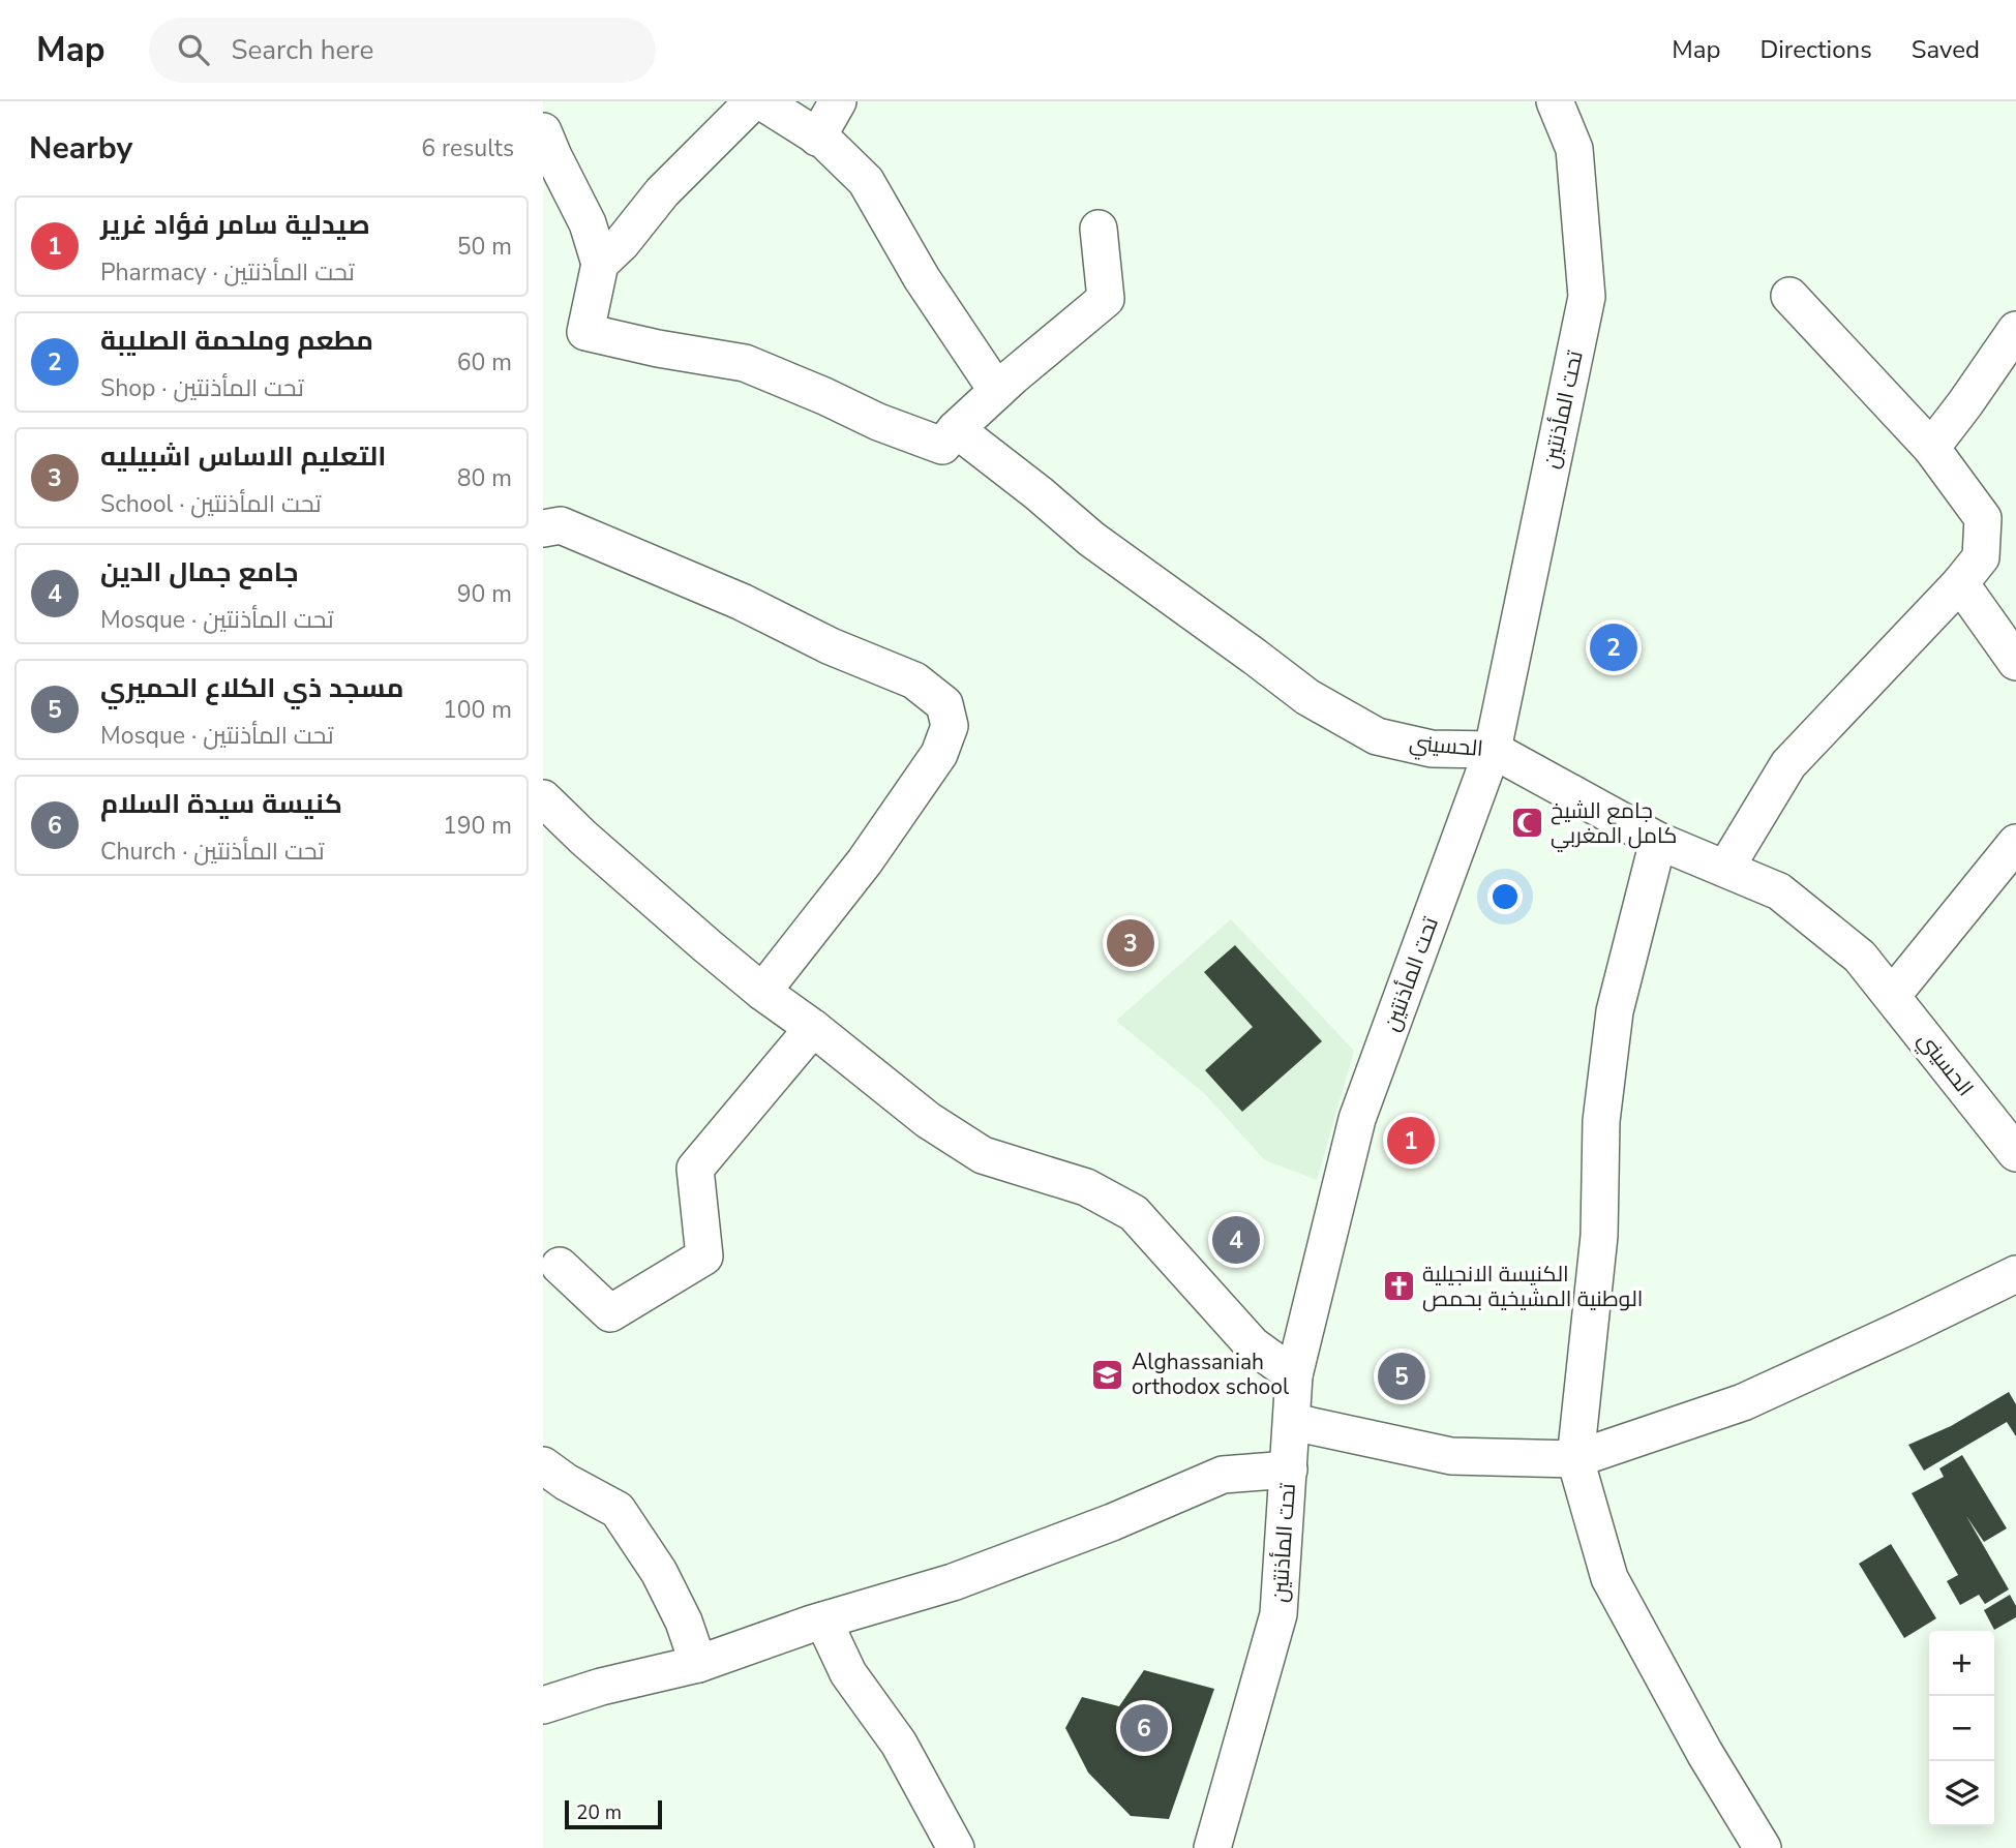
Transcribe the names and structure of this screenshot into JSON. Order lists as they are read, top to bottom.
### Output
{
  "streets": {
    "street": ["تحت المأذنتين", "الحسيني"]
  },
  "crossings": [
    ["تحت المأذنتين", "الحسيني"]
  ],
  "places": {
    "mosque": ["جامع الشيخ كامل المغربي"],
    "church": ["الكنيسة الانجيلية الوطنية المشيخية بحمص"],
    "school or university": ["Alghassaniah orthodox school"]
  },
  "scale_bar": "20 m",
  "page": {
    "header": "Map",
    "search": "Search here",
    "nav": ["Map", "Directions", "Saved"],
    "heading": ["Nearby", "6 results"],
    "list": [
      {
        "mark": "1",
        "name": "صيدلية سامر فؤاد غرير",
        "note": "Pharmacy · تحت المأذنتين",
        "value": "50 m"
      },
      {
        "mark": "2",
        "name": "مطعم وملحمة الصليبة",
        "note": "Shop · تحت المأذنتين",
        "value": "60 m"
      },
      {
        "mark": "3",
        "name": "التعلیم الاساس اشبیلیه",
        "note": "School · تحت المأذنتين",
        "value": "80 m"
      },
      {
        "mark": "4",
        "name": "جامع جمال الدين",
        "note": "Mosque · تحت المأذنتين",
        "value": "90 m"
      },
      {
        "mark": "5",
        "name": "مسجد ذي الكلاع الحميري",
        "note": "Mosque · تحت المأذنتين",
        "value": "100 m"
      },
      {
        "mark": "6",
        "name": "كنيسة سيدة السلام",
        "note": "Church · تحت المأذنتين",
        "value": "190 m"
      }
    ],
    "pins": [
      "2",
      "3",
      "1",
      "4",
      "5",
      "6"
    ],
    "map_buttons": ["+", "−"],
    "scale": "20 m"
  }
}
